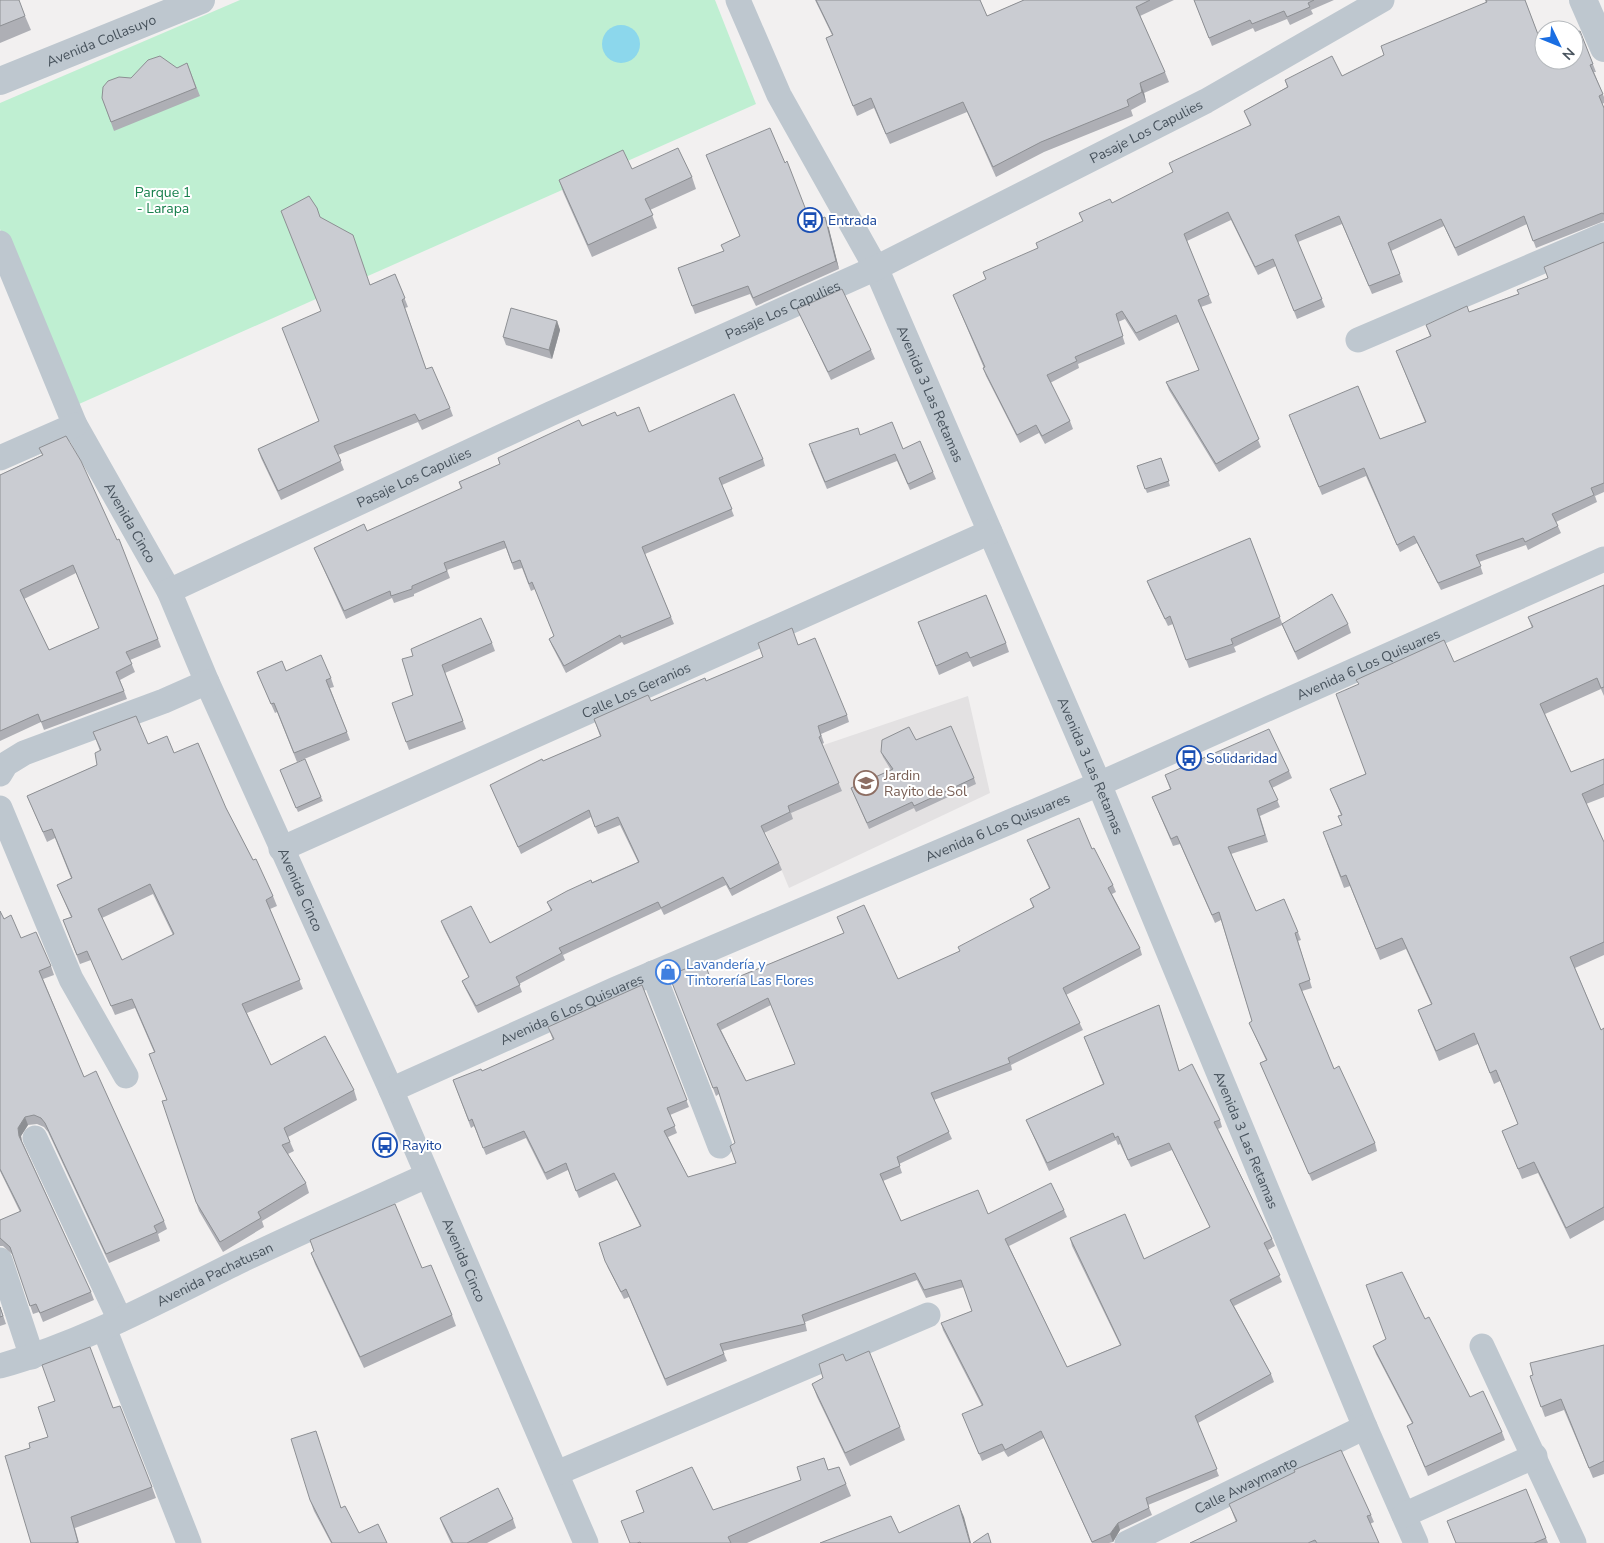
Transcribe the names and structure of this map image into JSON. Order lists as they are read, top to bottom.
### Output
{
  "streets": {
    "street": [
      "Avenida Collasuyo",
      "Pasaje Los Capulies",
      "Avenida 3 Las Retamas",
      "Avenida Cinco",
      "Avenida 6 Los Quisuares",
      "Calle Los Geranios",
      "Avenida Pachatusan",
      "Calle Awaymanto"
    ]
  },
  "crossings": [
    ["Pasaje Los Capulies", "Avenida 3 Las Retamas"],
    ["Pasaje Los Capulies", "Avenida Cinco"],
    ["Avenida 3 Las Retamas", "Avenida 6 Los Quisuares"],
    ["Avenida 3 Las Retamas", "Calle Los Geranios"],
    ["Avenida 3 Las Retamas", "Calle Awaymanto"],
    ["Avenida Cinco", "Avenida 6 Los Quisuares"],
    ["Avenida Cinco", "Calle Los Geranios"],
    ["Avenida Cinco", "Avenida Pachatusan"]
  ],
  "parks": ["Parque 1 - Larapa"],
  "places": {
    "bus stop": ["Entrada", "Solidaridad", "Rayito"],
    "school or university": ["Jardin Rayito de Sol"],
    "shop": ["Lavandería y Tintorería Las Flores"]
  },
  "north": "bottom right"
}
